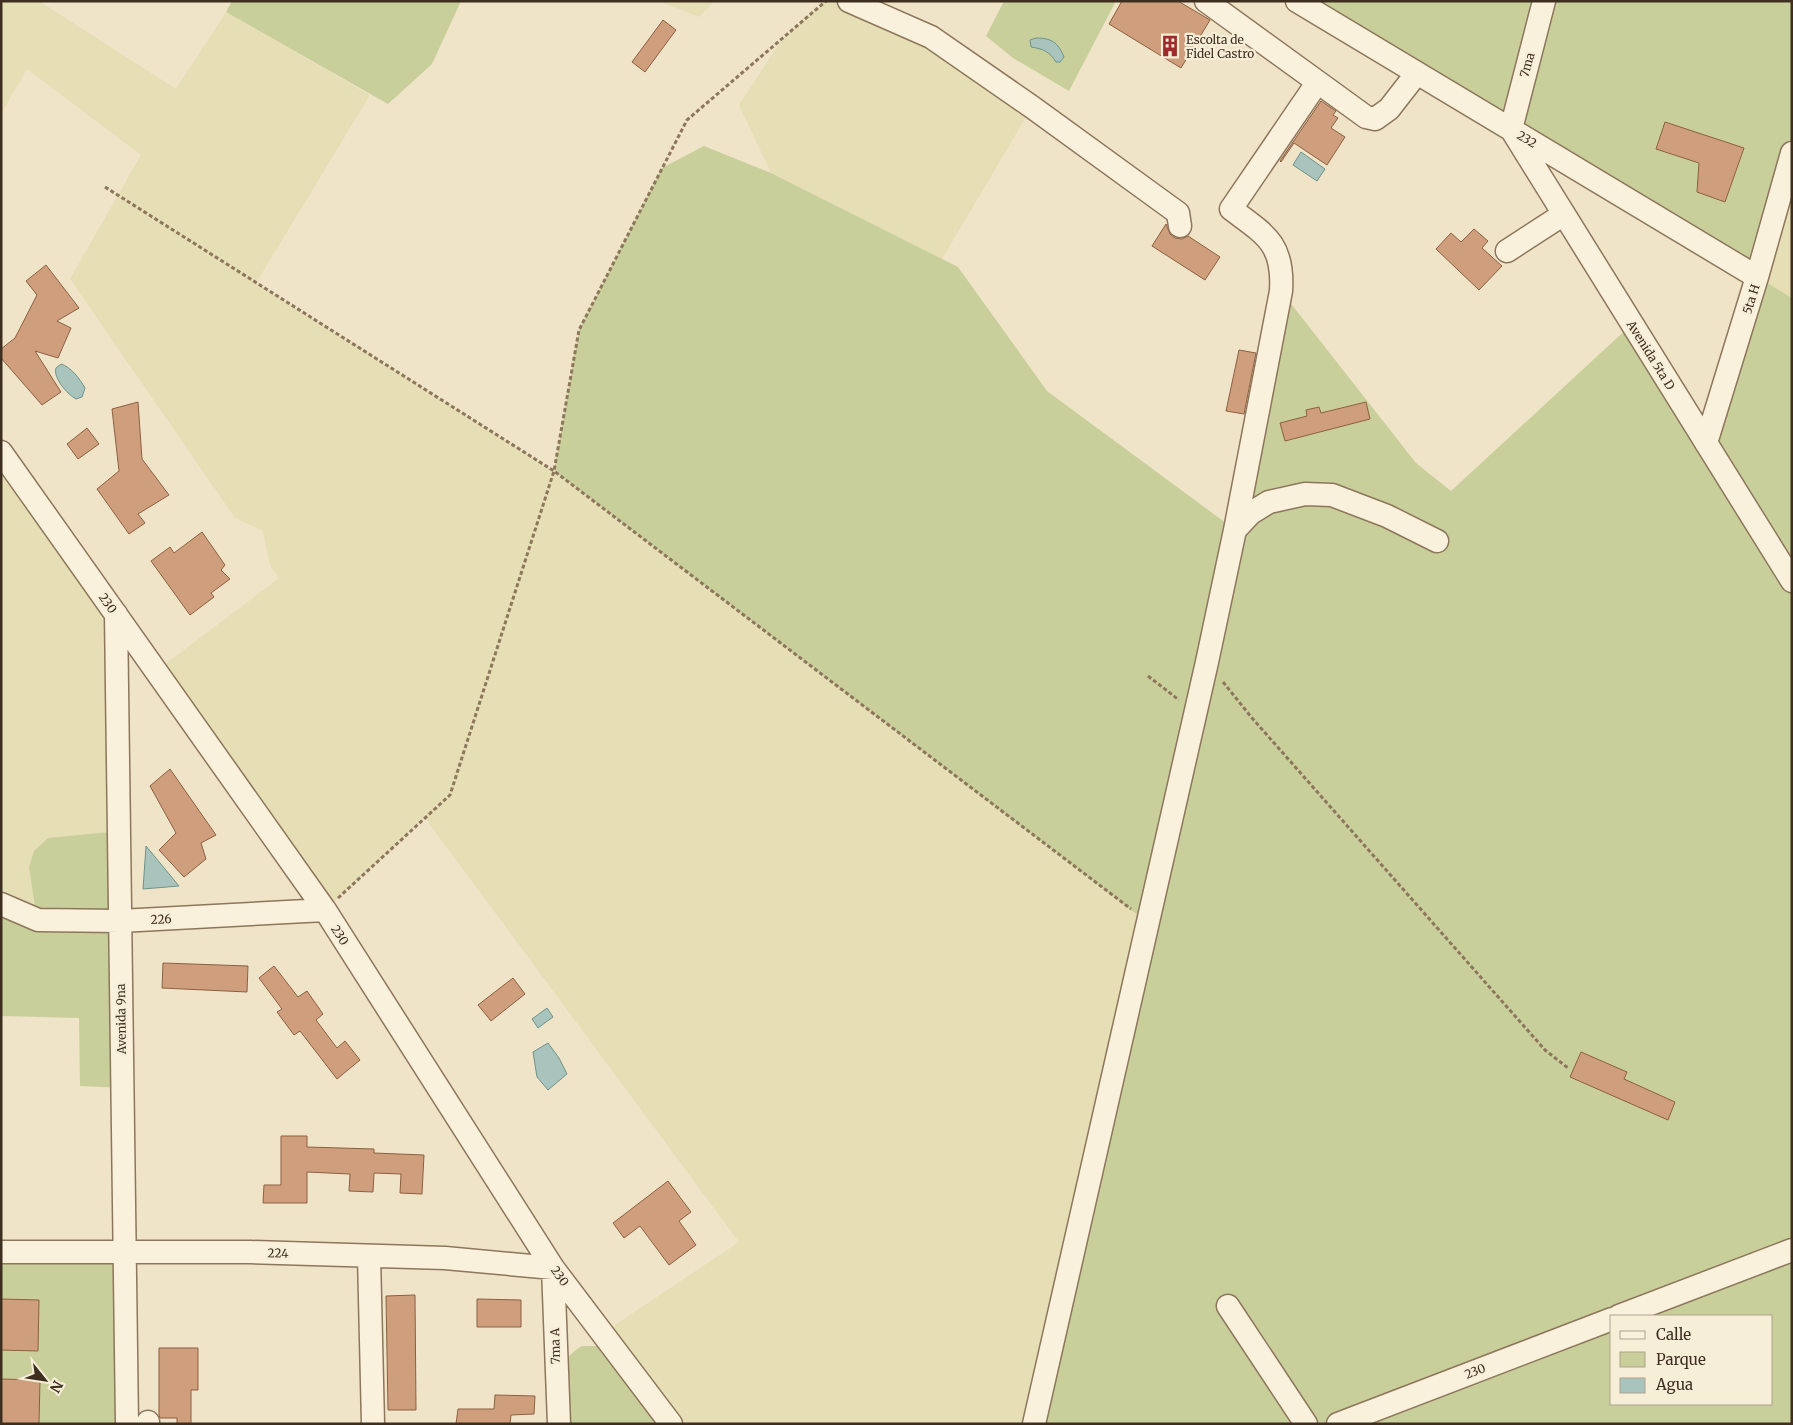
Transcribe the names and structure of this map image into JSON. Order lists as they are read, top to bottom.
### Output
{
  "streets": {
    "street": [
      "7ma",
      "232",
      "5ta H",
      "Avenida 5ta D",
      "230",
      "226",
      "Avenida 9na",
      "224",
      "7ma A"
    ]
  },
  "crossings": [
    ["7ma", "232"],
    ["7ma", "Avenida 5ta D"],
    ["232", "5ta H"],
    ["232", "Avenida 5ta D"],
    ["5ta H", "Avenida 5ta D"],
    ["230", "226"],
    ["230", "Avenida 9na"],
    ["230", "224"],
    ["230", "7ma A"],
    ["226", "Avenida 9na"],
    ["Avenida 9na", "224"],
    ["224", "7ma A"]
  ],
  "places": {
    "building": ["Escolta de Fidel Castro"]
  },
  "legend": ["Calle", "Parque", "Agua"],
  "north": "bottom right"
}
